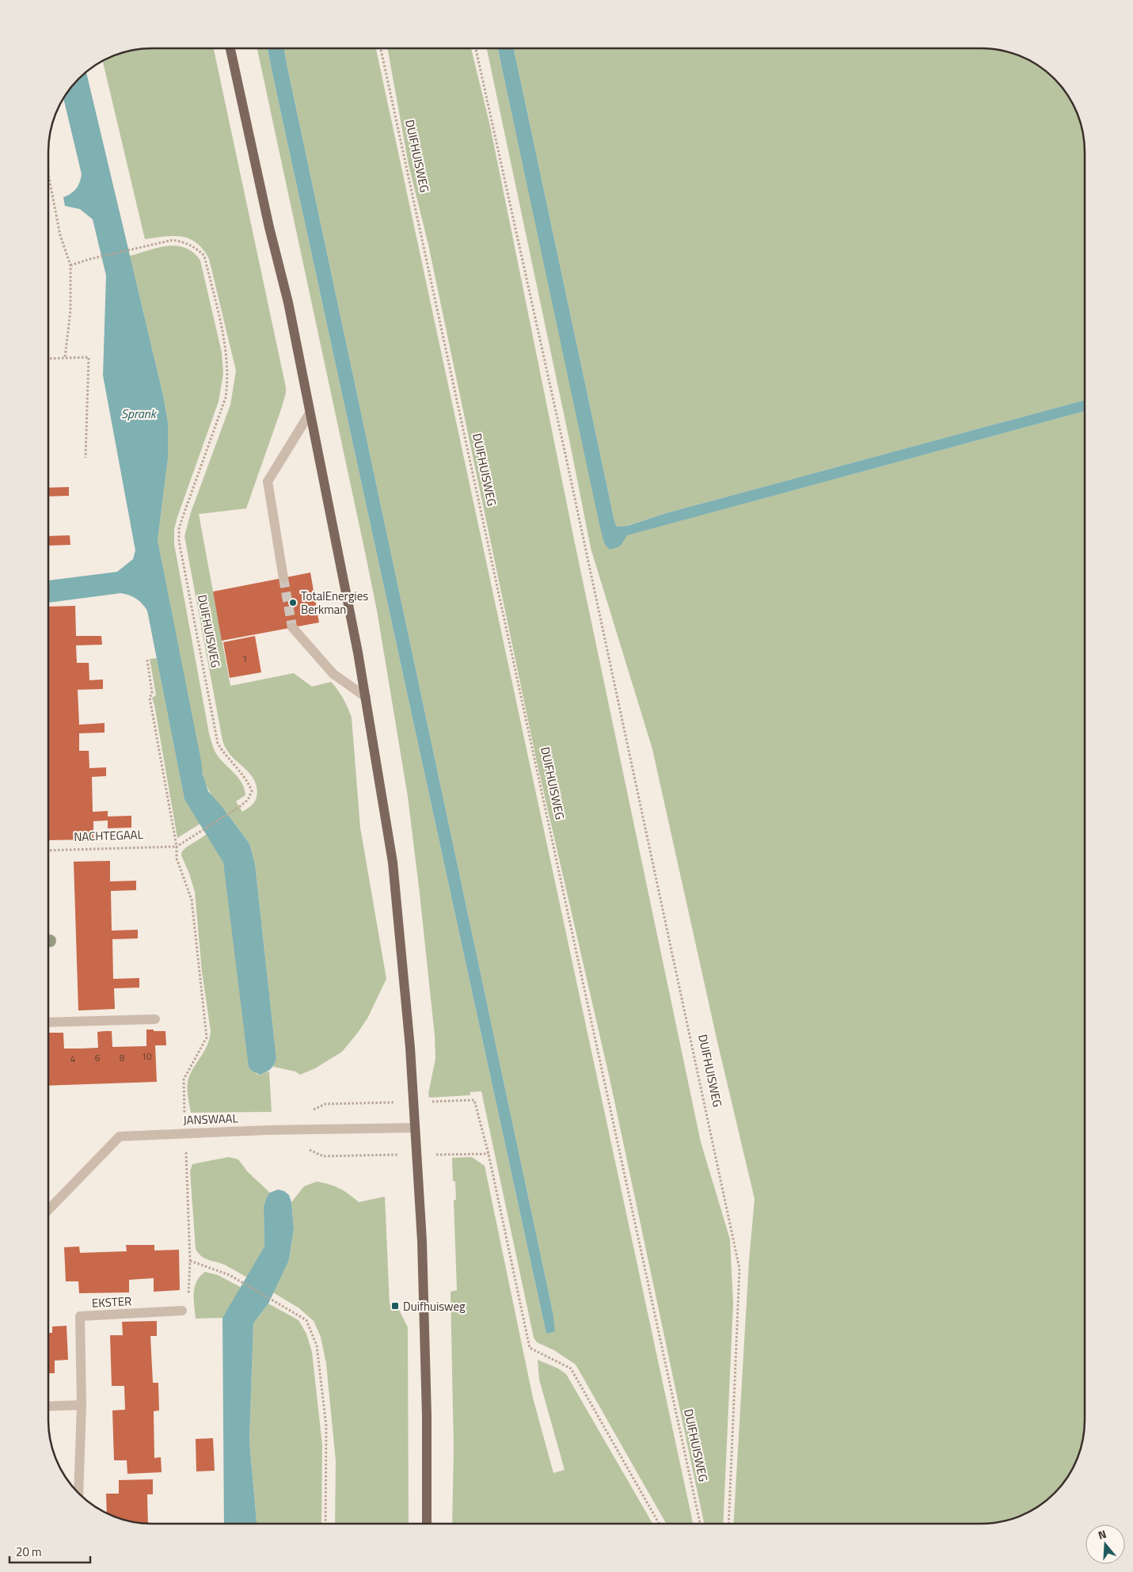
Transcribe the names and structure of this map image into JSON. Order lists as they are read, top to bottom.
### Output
{
  "streets": {
    "street": ["JANSWAAL", "EKSTER"],
    "path": ["DUIFHUISWEG", "NACHTEGAAL"]
  },
  "crossings": [
    ["DUIFHUISWEG", "NACHTEGAAL"]
  ],
  "water": ["Sprank"],
  "places": {
    "other": ["TotalEnergies Berkman"],
    "transit": ["Duifhuisweg"]
  },
  "house_numbers": [
    "1",
    "10",
    "6",
    "8",
    "4"
  ],
  "scale_bar": "20 m",
  "north": "top"
}
